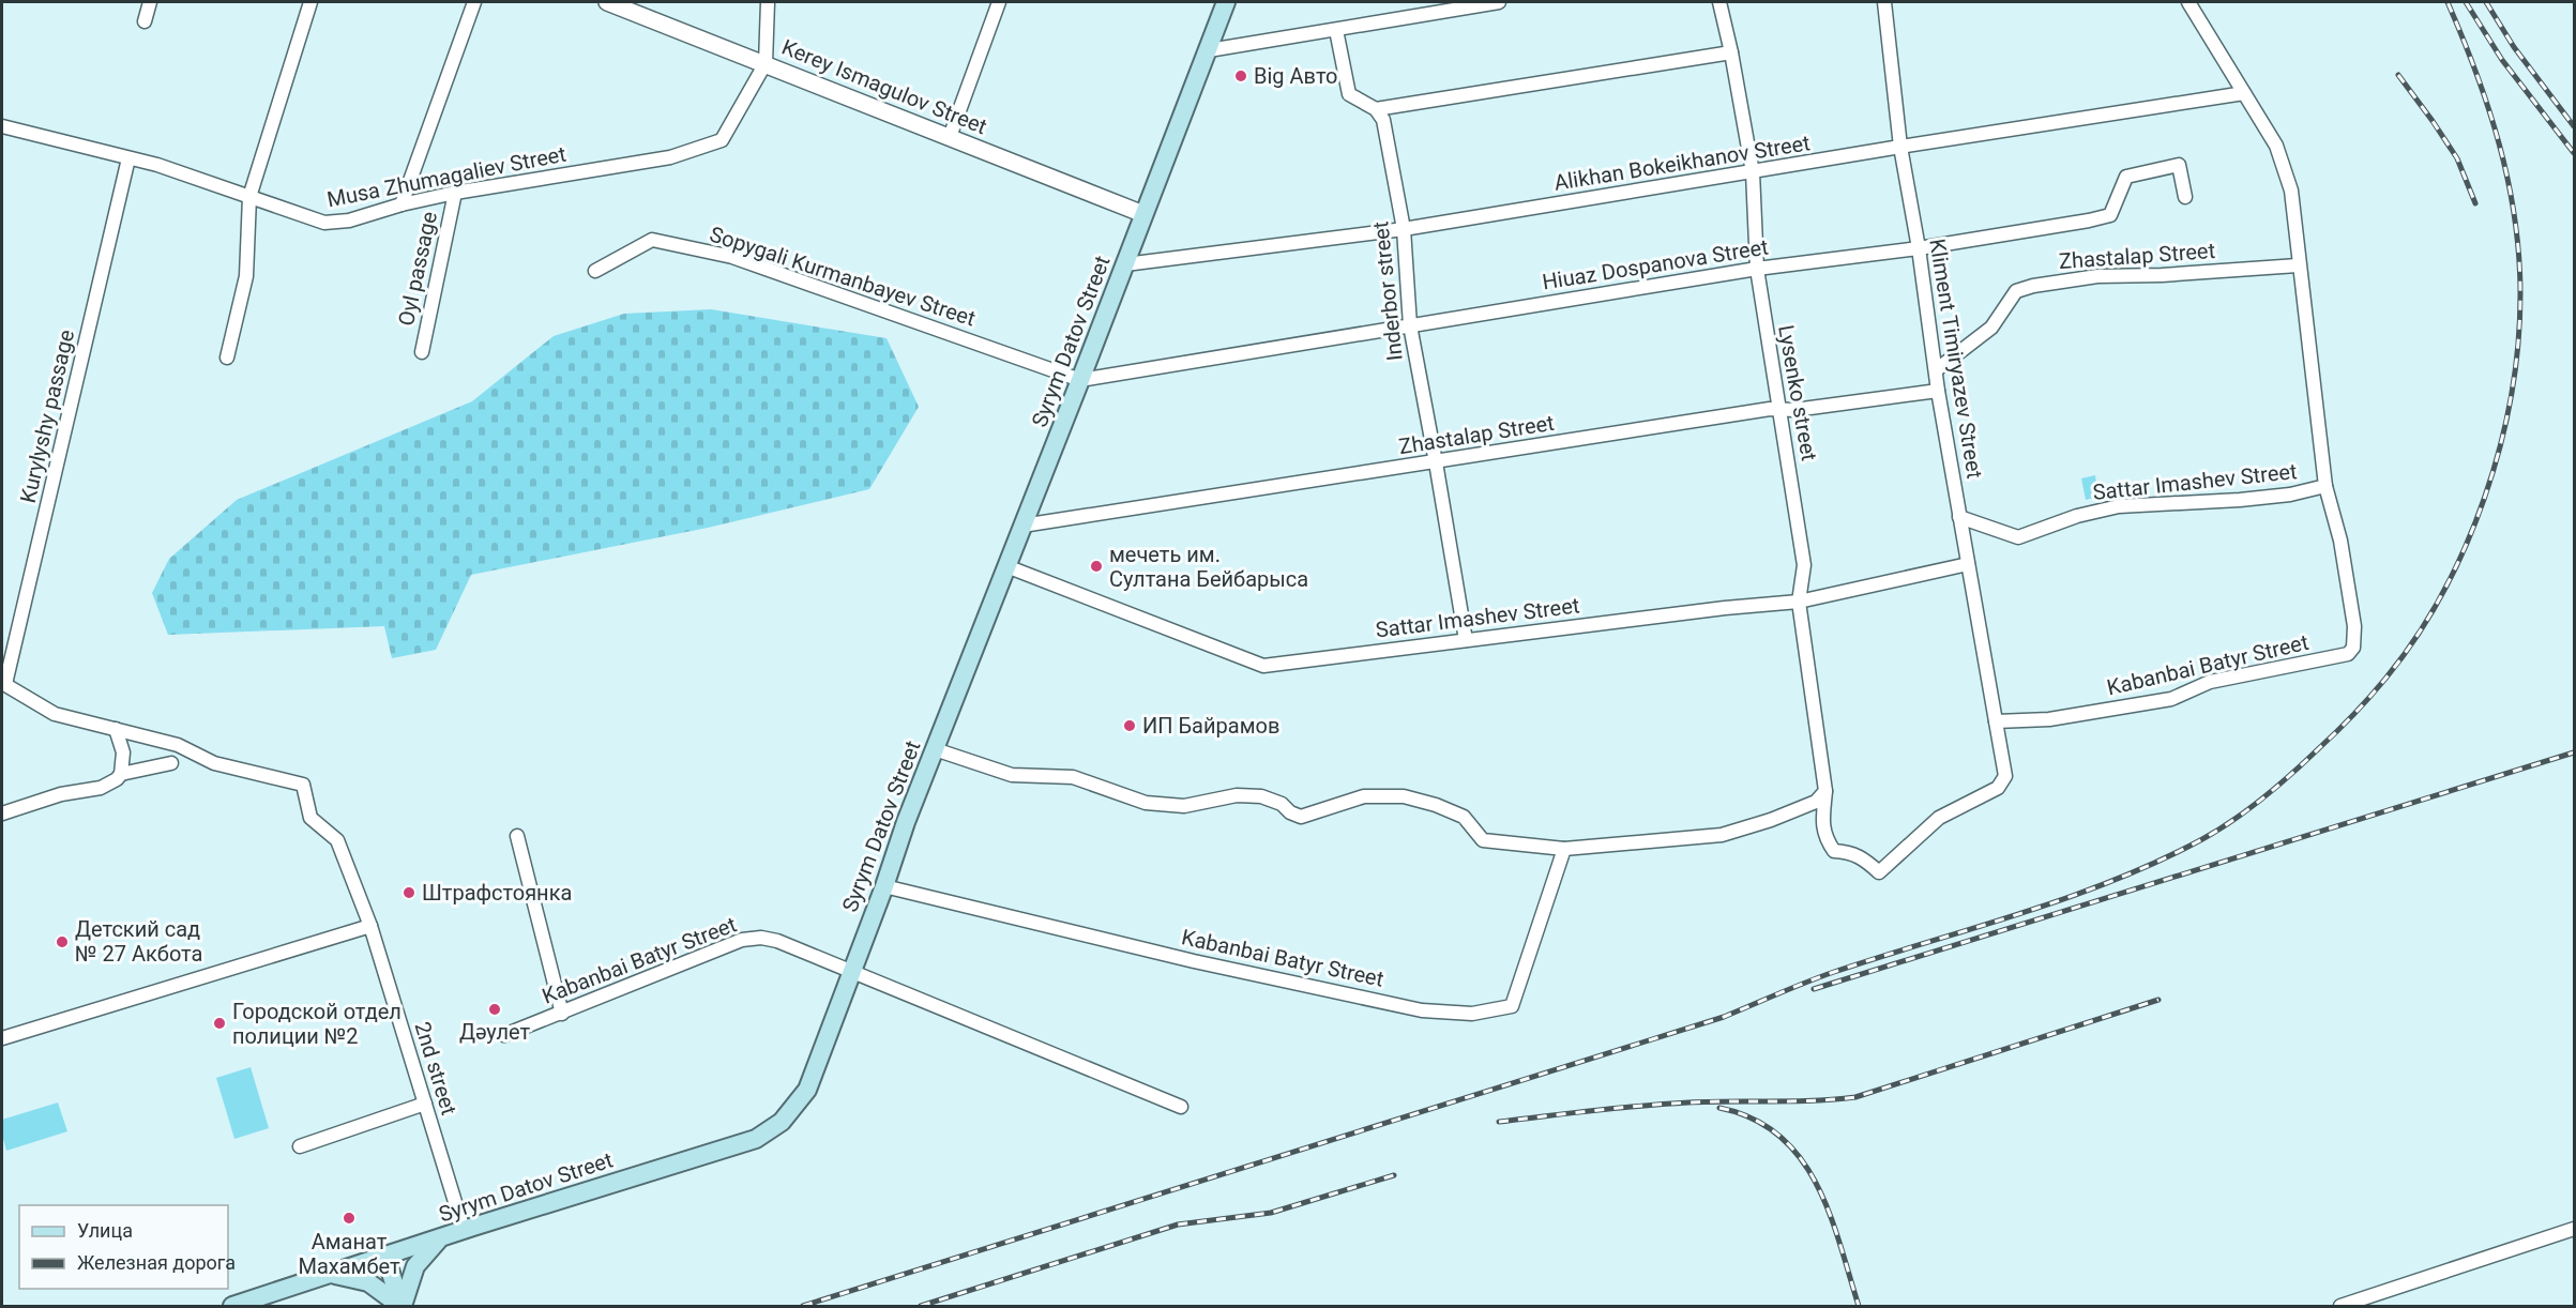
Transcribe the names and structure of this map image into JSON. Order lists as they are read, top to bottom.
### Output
{
  "streets": {
    "main road": ["Syrym Datov Street"],
    "street": [
      "Kerey Ismagulov Street",
      "Alikhan Bokeikhanov Street",
      "Musa Zhumagaliev Street",
      "Zhastalap Street",
      "Hiuaz Dospanova Street",
      "Oyl passage",
      "Sopygali Kurmanbayev Street",
      "Inderbor street",
      "Kliment Timiryazev Street",
      "Lysenko street",
      "Kurylyshy passage",
      "Sattar Imashev Street",
      "Kabanbai Batyr Street",
      "2nd street"
    ]
  },
  "crossings": [
    ["Kerey Ismagulov Street", "Musa Zhumagaliev Street"],
    ["Kerey Ismagulov Street", "Syrym Datov Street"],
    ["Alikhan Bokeikhanov Street", "Inderbor street"],
    ["Alikhan Bokeikhanov Street", "Syrym Datov Street"],
    ["Alikhan Bokeikhanov Street", "Kliment Timiryazev Street"],
    ["Alikhan Bokeikhanov Street", "Lysenko street"],
    ["Musa Zhumagaliev Street", "Oyl passage"],
    ["Musa Zhumagaliev Street", "Kurylyshy passage"],
    ["Zhastalap Street", "Inderbor street"],
    ["Zhastalap Street", "Syrym Datov Street"],
    ["Zhastalap Street", "Kliment Timiryazev Street"],
    ["Zhastalap Street", "Lysenko street"],
    ["Hiuaz Dospanova Street", "Sopygali Kurmanbayev Street"],
    ["Hiuaz Dospanova Street", "Inderbor street"],
    ["Hiuaz Dospanova Street", "Syrym Datov Street"],
    ["Hiuaz Dospanova Street", "Kliment Timiryazev Street"],
    ["Hiuaz Dospanova Street", "Lysenko street"],
    ["Sopygali Kurmanbayev Street", "Syrym Datov Street"],
    ["Inderbor street", "Sattar Imashev Street"],
    ["Syrym Datov Street", "Sattar Imashev Street"],
    ["Syrym Datov Street", "Kabanbai Batyr Street"],
    ["Syrym Datov Street", "2nd street"],
    ["Kliment Timiryazev Street", "Sattar Imashev Street"],
    ["Kliment Timiryazev Street", "Kabanbai Batyr Street"],
    ["Lysenko street", "Sattar Imashev Street"],
    ["Sattar Imashev Street", "Kabanbai Batyr Street"]
  ],
  "places": [
    "Big Авто",
    "мечеть им. Султана Бейбарыса",
    "ИП Байрамов",
    "Штрафстоянка",
    "Детский сад № 27 Акбота",
    "Дәулет",
    "Городской отдел полиции №2",
    "Аманат Махамбет"
  ],
  "legend": ["Улица", "Железная дорога"]
}
